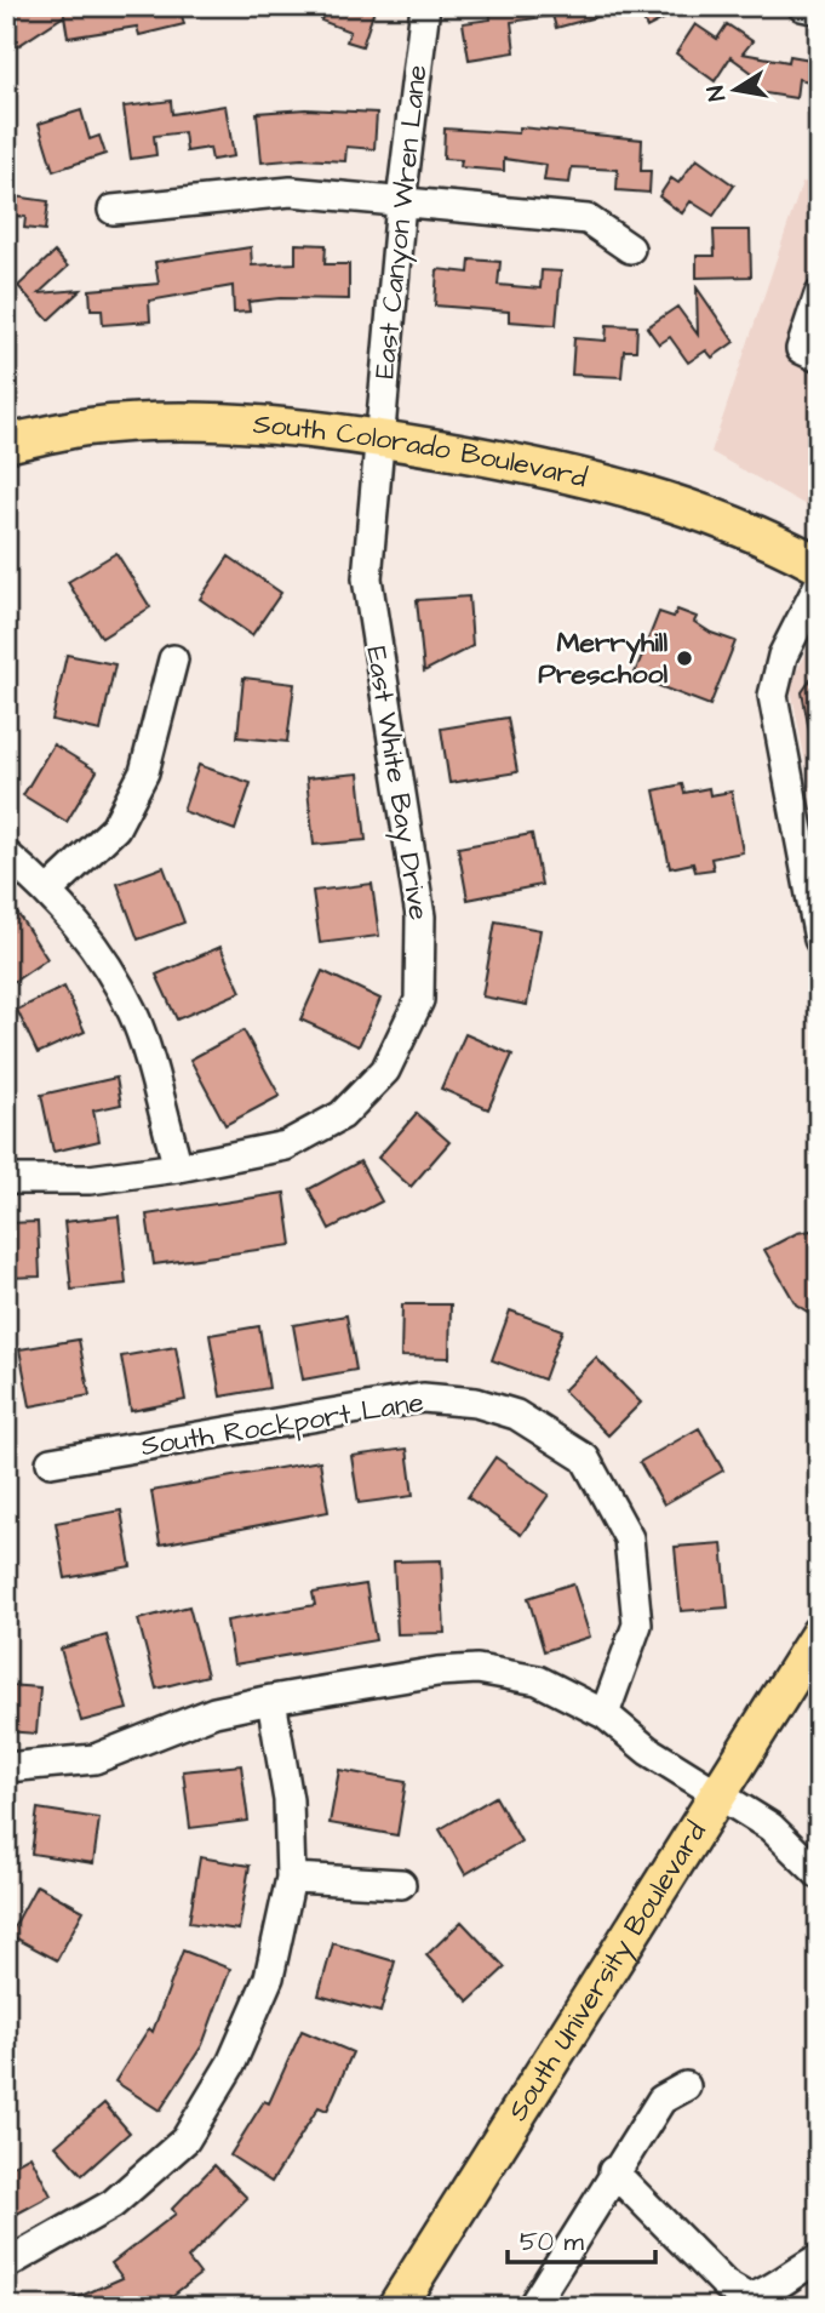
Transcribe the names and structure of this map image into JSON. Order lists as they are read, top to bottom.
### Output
{
  "streets": {
    "main road": ["South Colorado Boulevard", "South University Boulevard"],
    "street": ["East Canyon Wren Lane", "East White Bay Drive", "South Rockport Lane"]
  },
  "crossings": [
    ["East Canyon Wren Lane", "South Colorado Boulevard"],
    ["East Canyon Wren Lane", "East White Bay Drive"],
    ["South Colorado Boulevard", "East White Bay Drive"]
  ],
  "places": ["Merryhill Preschool"],
  "scale_bar": "50 m",
  "north": "left"
}
